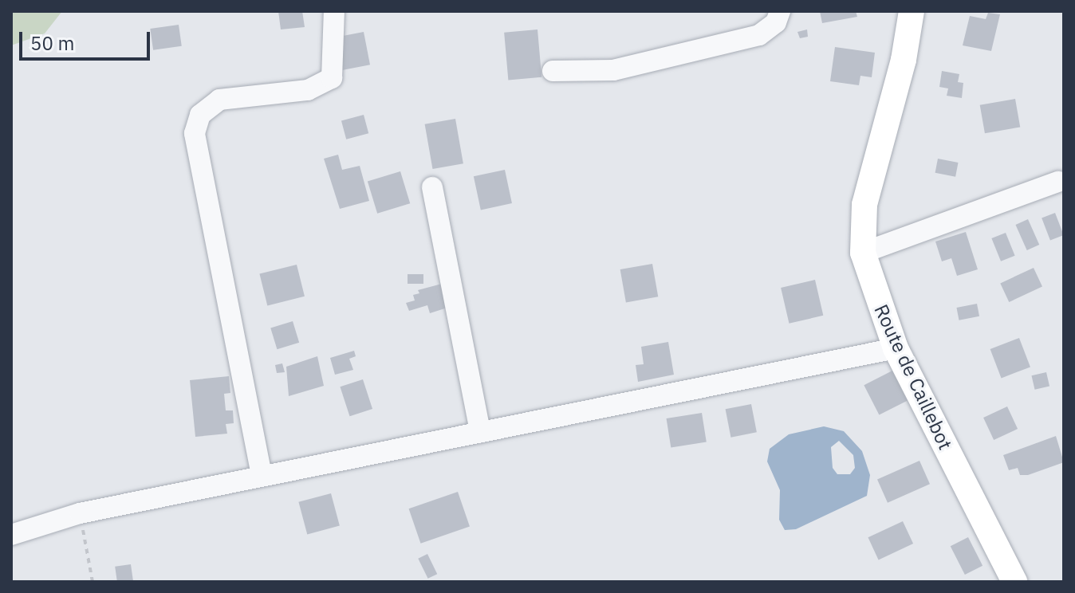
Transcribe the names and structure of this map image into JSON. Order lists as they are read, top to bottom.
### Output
{
  "streets": {
    "main road": ["Route de Caillebot"]
  },
  "scale_bar": "50 m"
}
